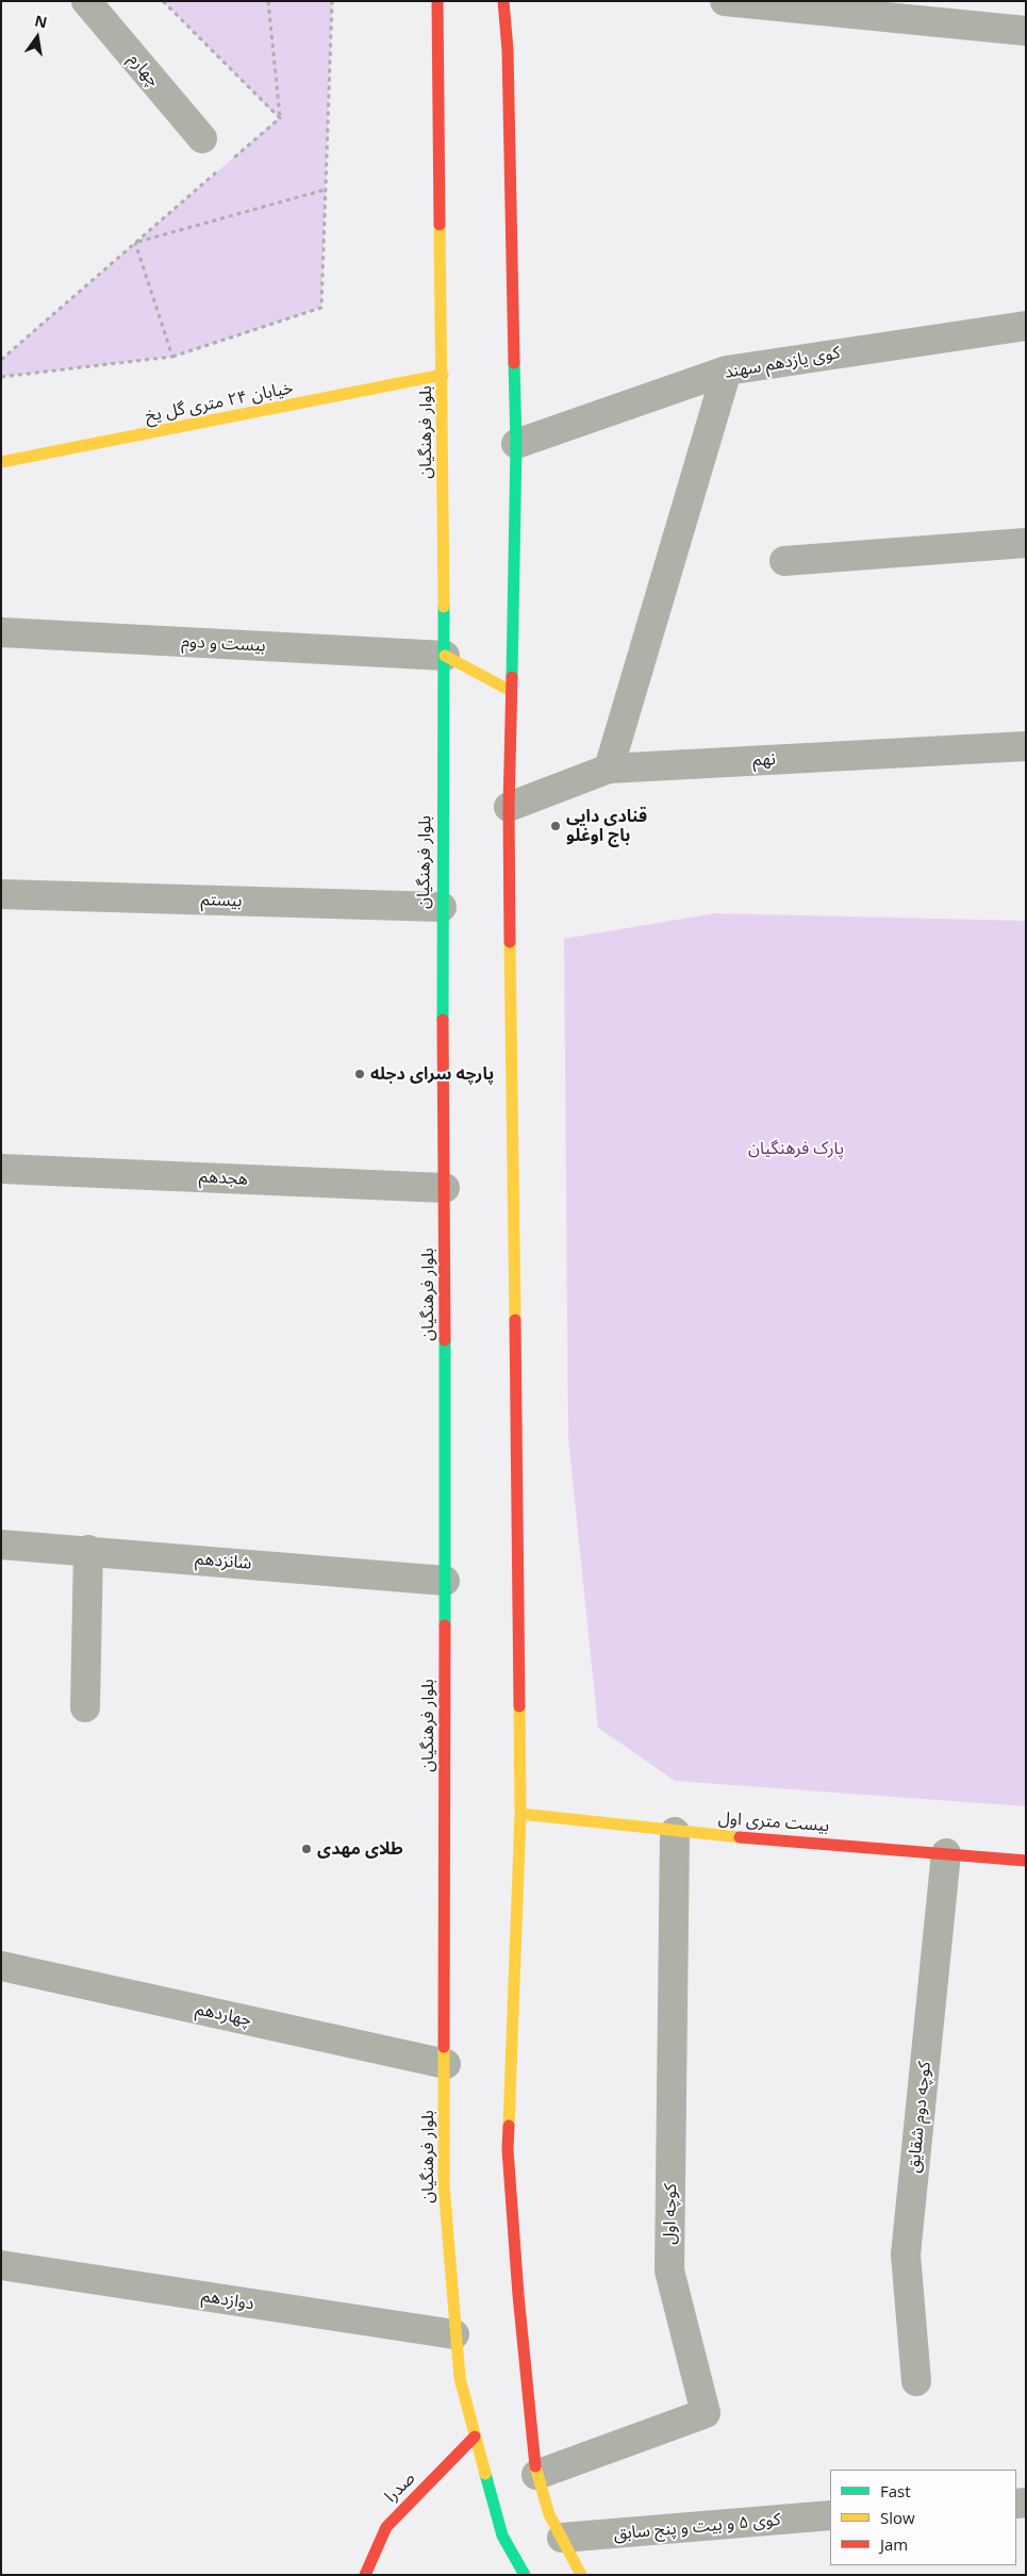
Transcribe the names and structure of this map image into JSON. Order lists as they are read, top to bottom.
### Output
{
  "streets": {
    "main road": [
      "خیابان ۲۴ متری گل یخ",
      "بلوار فرهنگیان",
      "بیست متری اول",
      "صدرا"
    ],
    "street": [
      "چهارم",
      "کوی یازدهم سهند",
      "بیست و دوم",
      "نهم",
      "بیستم",
      "هجدهم",
      "شانزدهم",
      "چهاردهم",
      "کوچه دوم شقایق",
      "کوچه اول",
      "دوازدهم",
      "کوی ۵ و بیت و پنج سابق"
    ]
  },
  "crossings": [
    ["خیابان ۲۴ متری گل یخ", "بلوار فرهنگیان"],
    ["بلوار فرهنگیان", "بیست و دوم"],
    ["بلوار فرهنگیان", "بیستم"],
    ["بلوار فرهنگیان", "هجدهم"],
    ["بلوار فرهنگیان", "شانزدهم"],
    ["بلوار فرهنگیان", "چهاردهم"],
    ["بلوار فرهنگیان", "دوازدهم"],
    ["بلوار فرهنگیان", "صدرا"],
    ["بیست متری اول", "کوچه دوم شقایق"],
    ["بیست متری اول", "کوچه اول"]
  ],
  "parks": ["پارک فرهنگیان"],
  "places": ["قنادی دایی باج اوغلو", "پارچه سرای دجله", "طلای مهدی"],
  "legend": ["Fast", "Slow", "Jam"],
  "north": "top"
}
